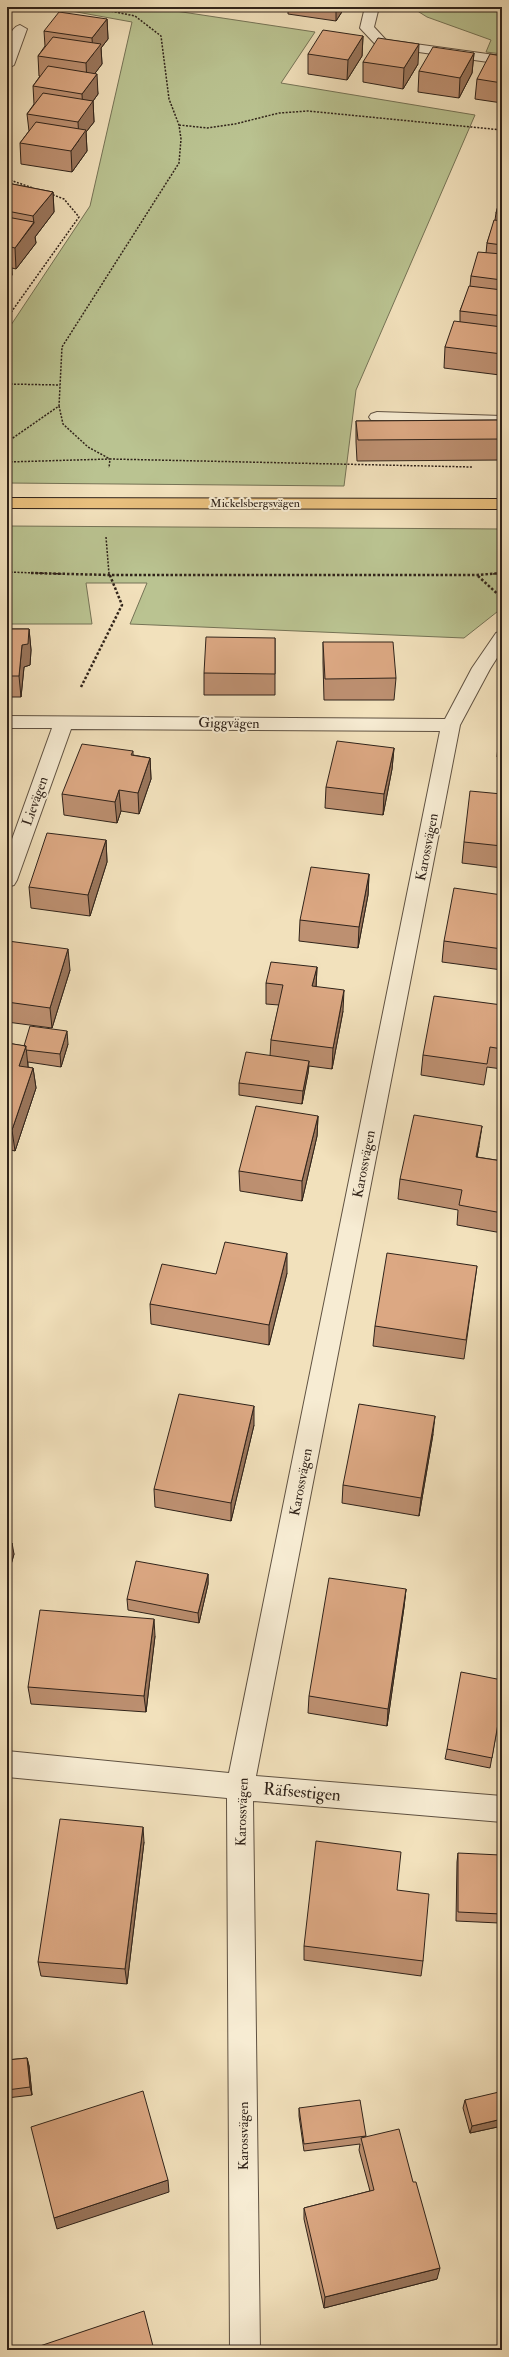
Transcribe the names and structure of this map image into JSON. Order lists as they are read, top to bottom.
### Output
{
  "streets": {
    "main road": ["Mickelsbergsvägen"],
    "street": [
      "Giggvägen",
      "Lievägen",
      "Karossvägen",
      "Räfsestigen"
    ]
  },
  "crossings": [
    ["Giggvägen", "Lievägen"],
    ["Giggvägen", "Karossvägen"],
    ["Karossvägen", "Räfsestigen"]
  ]
}
